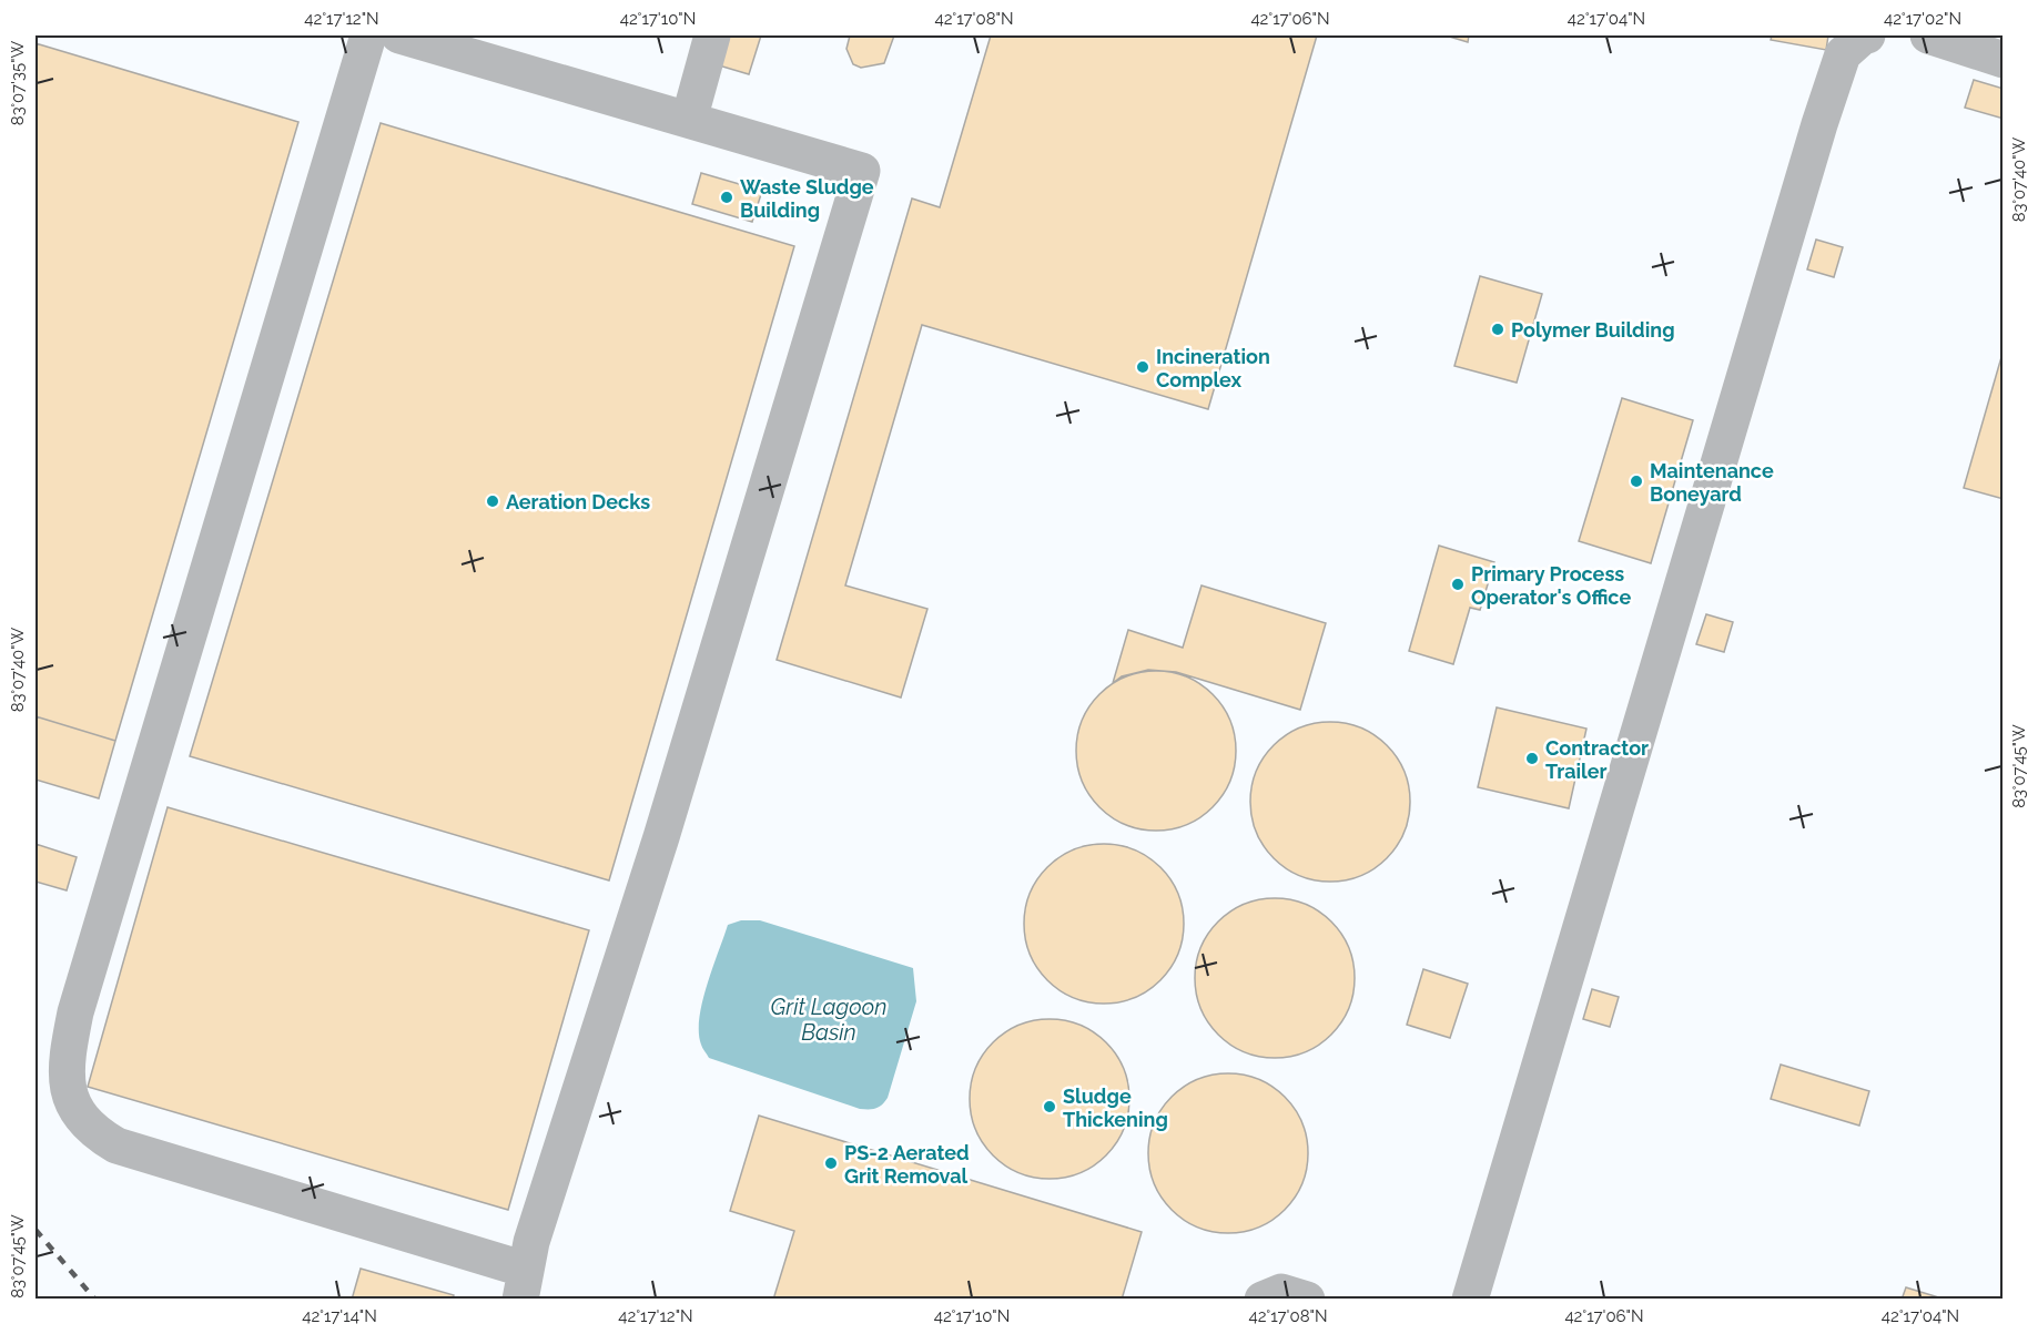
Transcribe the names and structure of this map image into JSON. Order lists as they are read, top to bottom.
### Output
{
  "water": ["Grit Lagoon Basin"],
  "places": [
    "Waste Sludge Building",
    "Polymer Building",
    "Incineration Complex",
    "Maintenance Boneyard",
    "Aeration Decks",
    "Primary Process Operator's Office",
    "Contractor Trailer",
    "Sludge Thickening",
    "PS-2 Aerated Grit Removal"
  ],
  "coordinates": [
    "42°17'12\"N",
    "42°17'10\"N",
    "42°17'08\"N",
    "42°17'06\"N",
    "42°17'04\"N",
    "42°17'02\"N",
    "83°07'35\"W",
    "83°07'40\"W",
    "83°07'45\"W",
    "42°17'14\"N"
  ]
}
